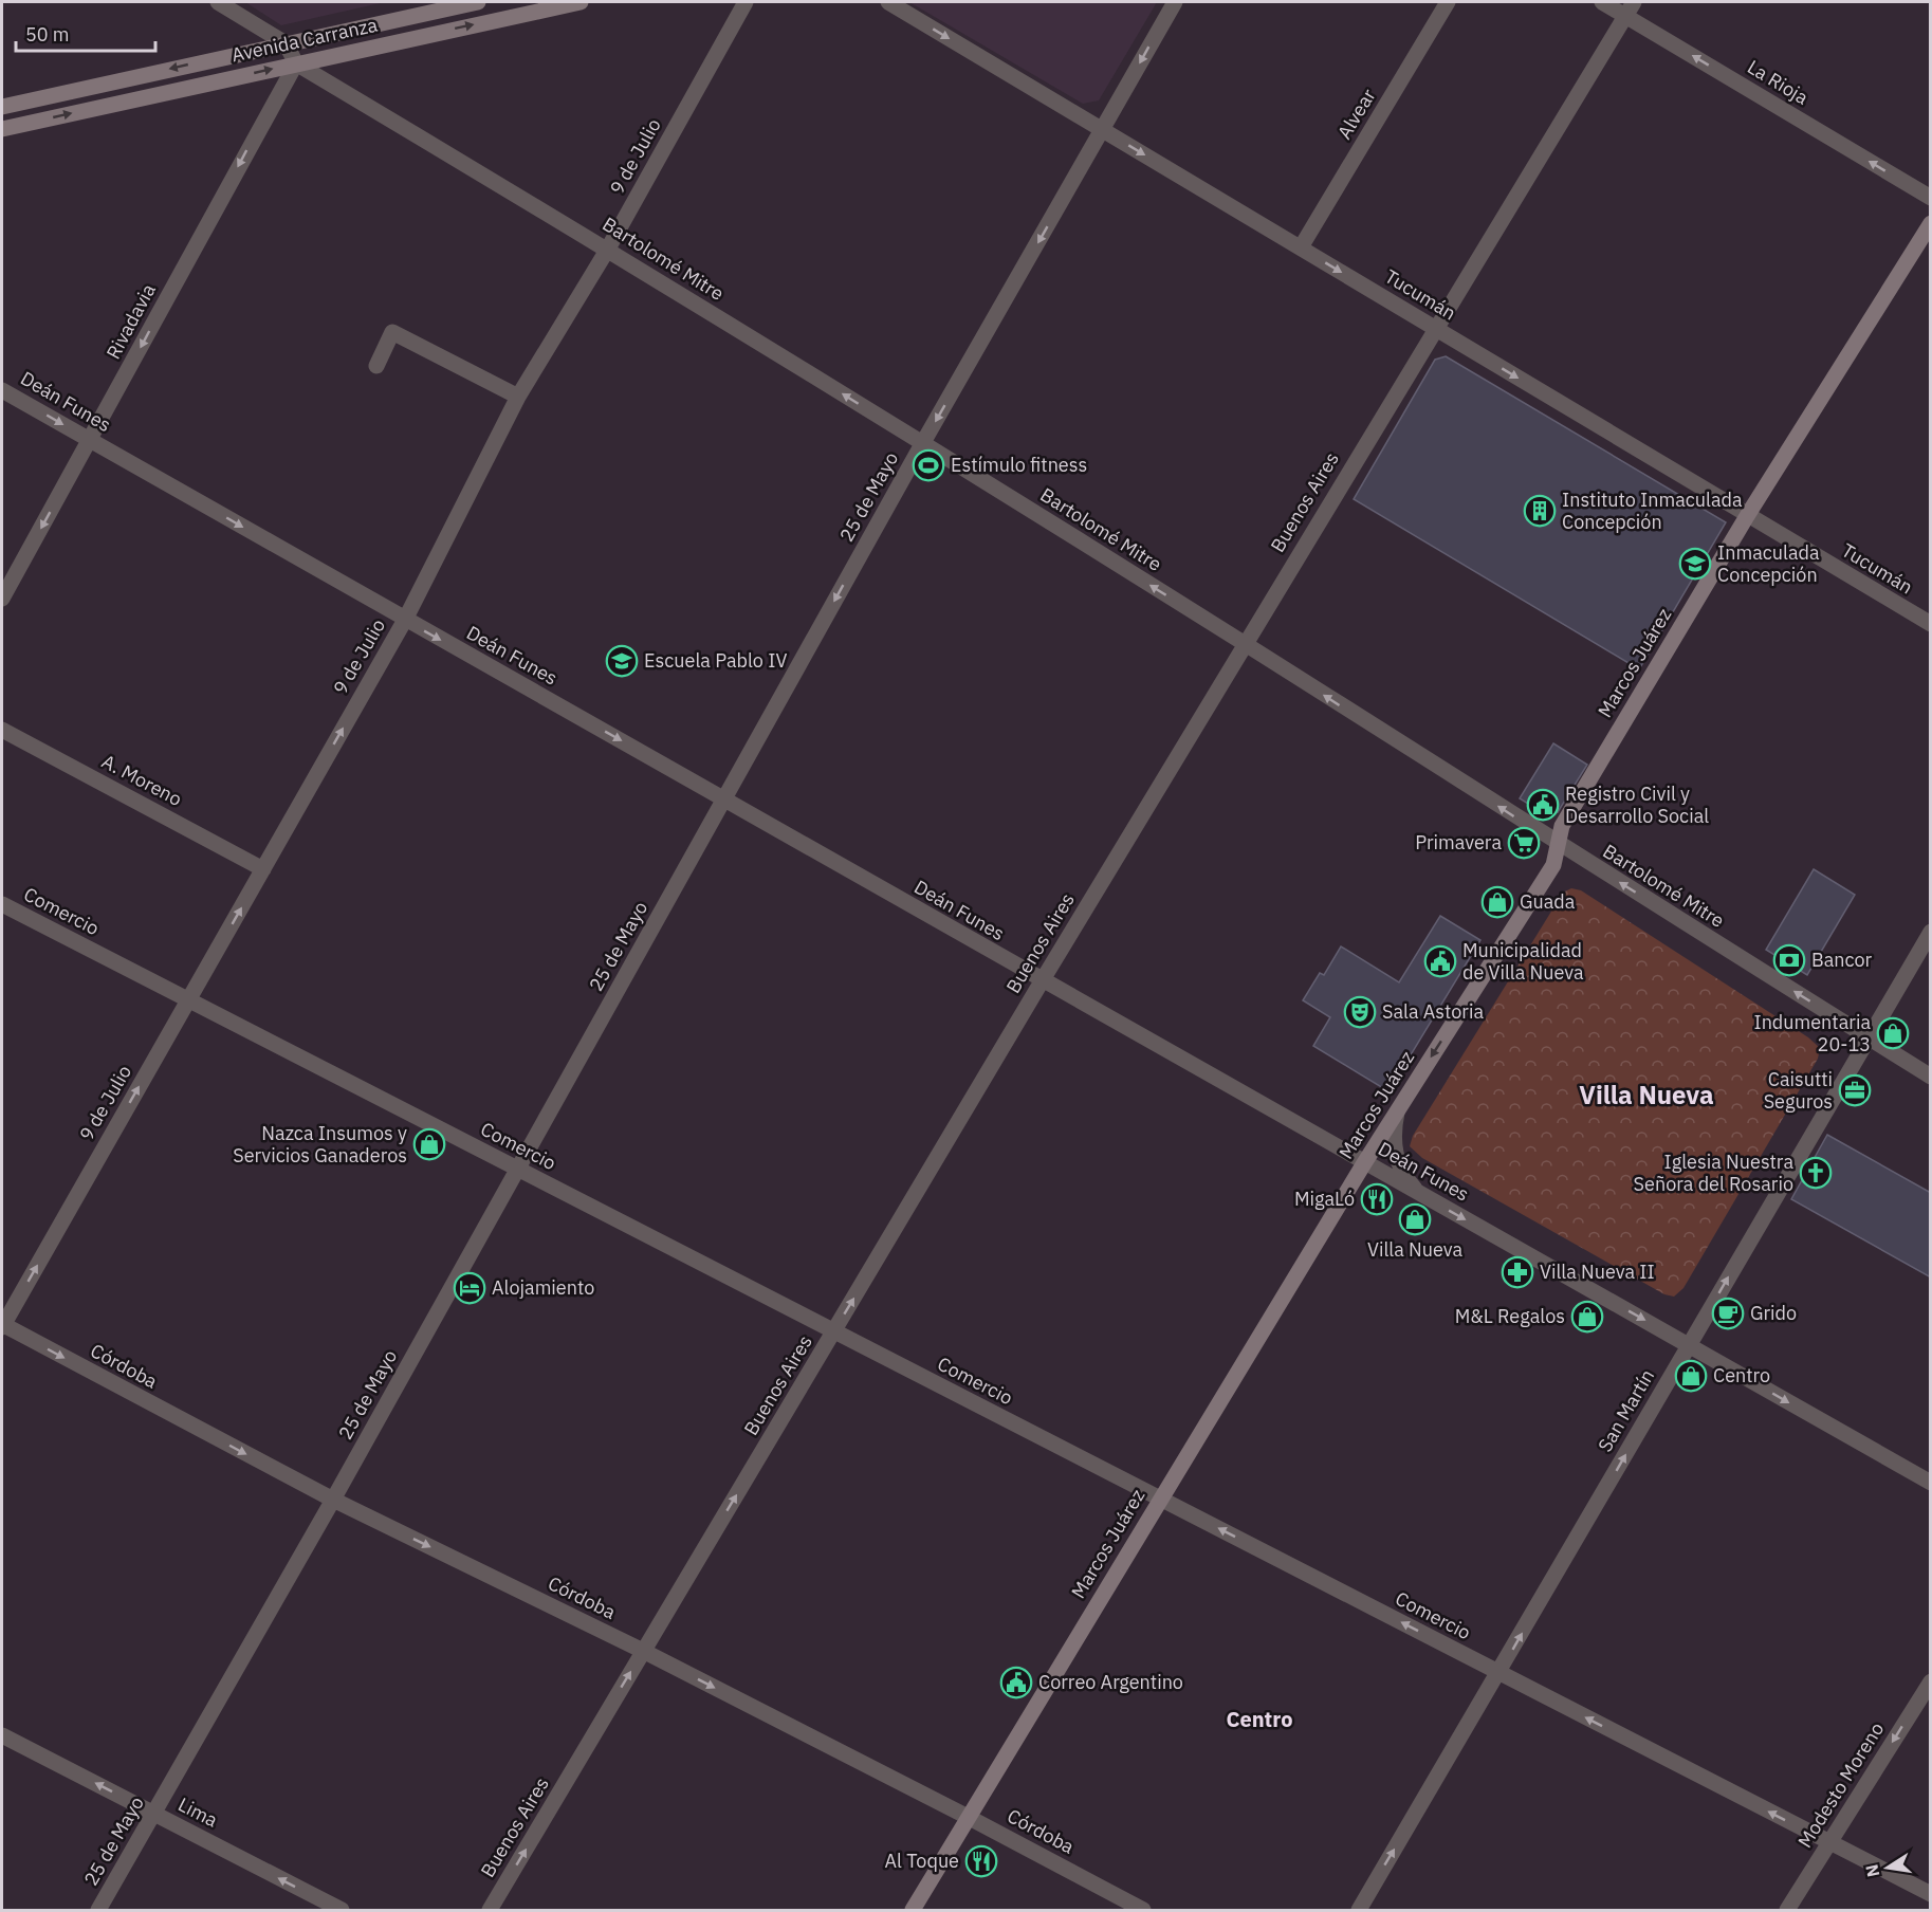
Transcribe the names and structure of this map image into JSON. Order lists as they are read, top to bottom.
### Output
{
  "streets": {
    "main road": ["Avenida Carranza", "Marcos Juárez"],
    "street": [
      "La Rioja",
      "Alvear",
      "9 de Julio",
      "Bartolomé Mitre",
      "Tucumán",
      "Rivadavia",
      "Deán Funes",
      "25 de Mayo",
      "Buenos Aires",
      "A. Moreno",
      "Comercio",
      "Córdoba",
      "San Martín",
      "Modesto Moreno",
      "Lima"
    ]
  },
  "crossings": [
    ["Avenida Carranza", "Bartolomé Mitre"],
    ["Avenida Carranza", "Rivadavia"],
    ["La Rioja", "Buenos Aires"],
    ["Alvear", "Tucumán"],
    ["9 de Julio", "Bartolomé Mitre"],
    ["9 de Julio", "Deán Funes"],
    ["9 de Julio", "A. Moreno"],
    ["9 de Julio", "Comercio"],
    ["9 de Julio", "Córdoba"],
    ["Bartolomé Mitre", "Rivadavia"],
    ["Bartolomé Mitre", "25 de Mayo"],
    ["Bartolomé Mitre", "Buenos Aires"],
    ["Bartolomé Mitre", "Marcos Juárez"],
    ["Bartolomé Mitre", "San Martín"],
    ["Tucumán", "25 de Mayo"],
    ["Tucumán", "Buenos Aires"],
    ["Tucumán", "Marcos Juárez"],
    ["Rivadavia", "Deán Funes"],
    ["Deán Funes", "25 de Mayo"],
    ["Deán Funes", "Buenos Aires"],
    ["Deán Funes", "Marcos Juárez"],
    ["Deán Funes", "San Martín"],
    ["25 de Mayo", "Comercio"],
    ["25 de Mayo", "Córdoba"],
    ["25 de Mayo", "Lima"],
    ["Buenos Aires", "Comercio"],
    ["Buenos Aires", "Córdoba"],
    ["Marcos Juárez", "Comercio"],
    ["Marcos Juárez", "Córdoba"],
    ["Comercio", "San Martín"],
    ["Comercio", "Modesto Moreno"]
  ],
  "one_way": [
    "La Rioja",
    "9 de Julio",
    "Bartolomé Mitre",
    "Tucumán",
    "Rivadavia",
    "Deán Funes",
    "25 de Mayo",
    "Buenos Aires",
    "Córdoba",
    "San Martín",
    "Modesto Moreno",
    "Lima"
  ],
  "districts": ["Villa Nueva", "Centro"],
  "places": {
    "sports": ["Estímulo fitness"],
    "building": ["Instituto Inmaculada Concepción"],
    "school or university": ["Inmaculada Concepción", "Escuela Pablo IV"],
    "public building": ["Registro Civil y Desarrollo Social", "Municipalidad de Villa Nueva", "Correo Argentino"],
    "supermarket": ["Primavera"],
    "shop": [
      "Guada",
      "Indumentaria 20-13",
      "Nazca Insumos y Servicios Ganaderos",
      "Villa Nueva",
      "M&L Regalos",
      "Centro"
    ],
    "bank": ["Bancor"],
    "theatre": ["Sala Astoria"],
    "office": ["Caisutti Seguros"],
    "church": ["Iglesia Nuestra Señora del Rosario"],
    "restaurant": ["MigaLó", "Al Toque"],
    "pharmacy": ["Villa Nueva II"],
    "hotel": ["Alojamiento"],
    "cafe": ["Grido"]
  },
  "scale_bar": "50 m",
  "north": "left"
}
